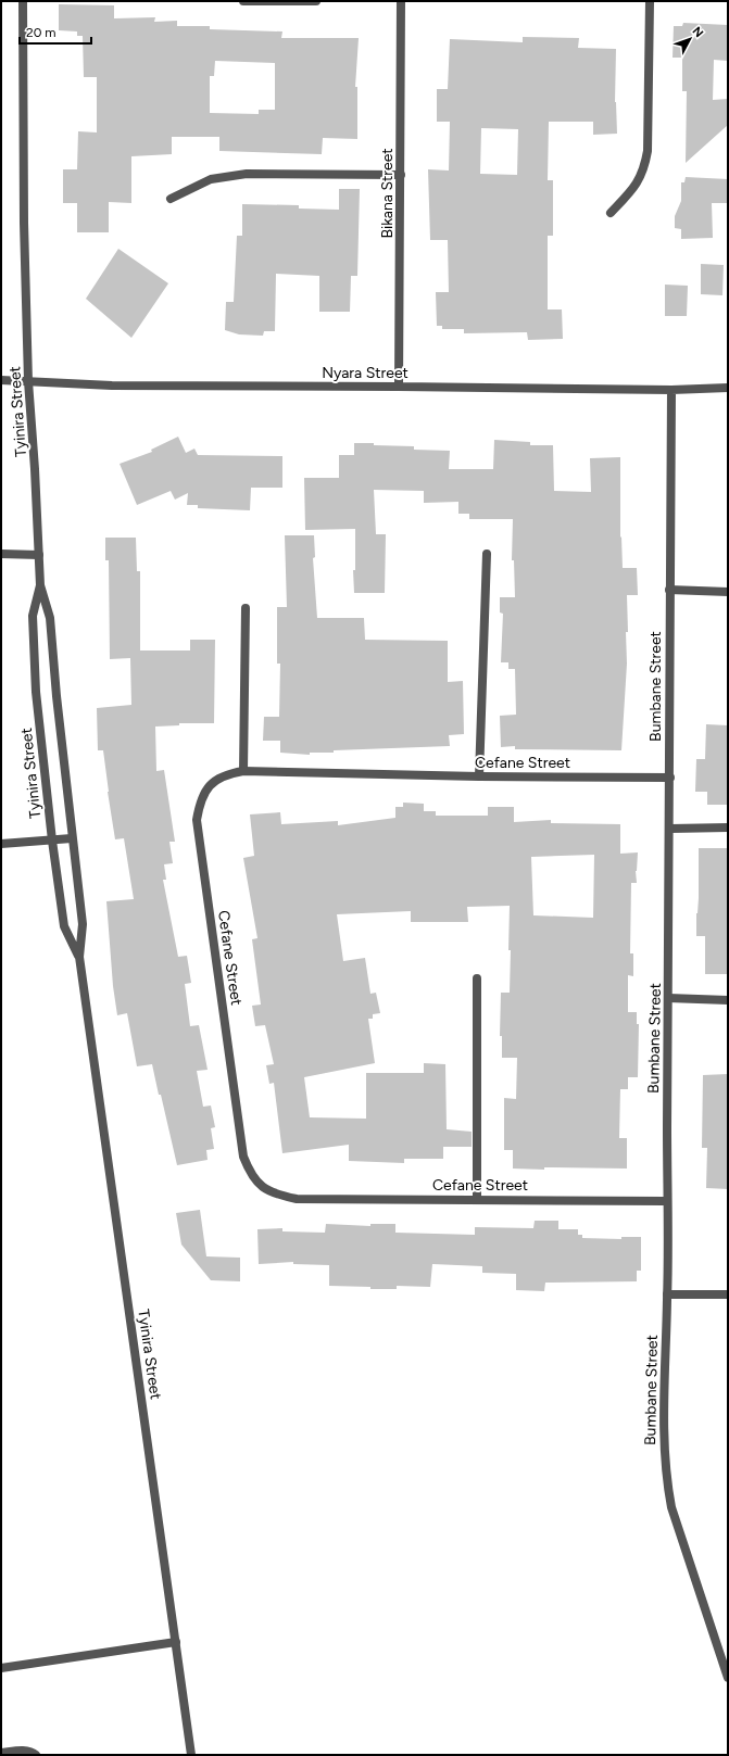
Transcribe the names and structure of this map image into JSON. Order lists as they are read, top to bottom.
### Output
{
  "streets": {
    "street": [
      "Bikana Street",
      "Nyara Street",
      "Tyinira Street",
      "Bumbane Street",
      "Cefane Street"
    ]
  },
  "crossings": [
    ["Bikana Street", "Nyara Street"],
    ["Nyara Street", "Tyinira Street"],
    ["Nyara Street", "Bumbane Street"],
    ["Bumbane Street", "Cefane Street"]
  ],
  "scale_bar": "20 m",
  "north": "top right"
}
